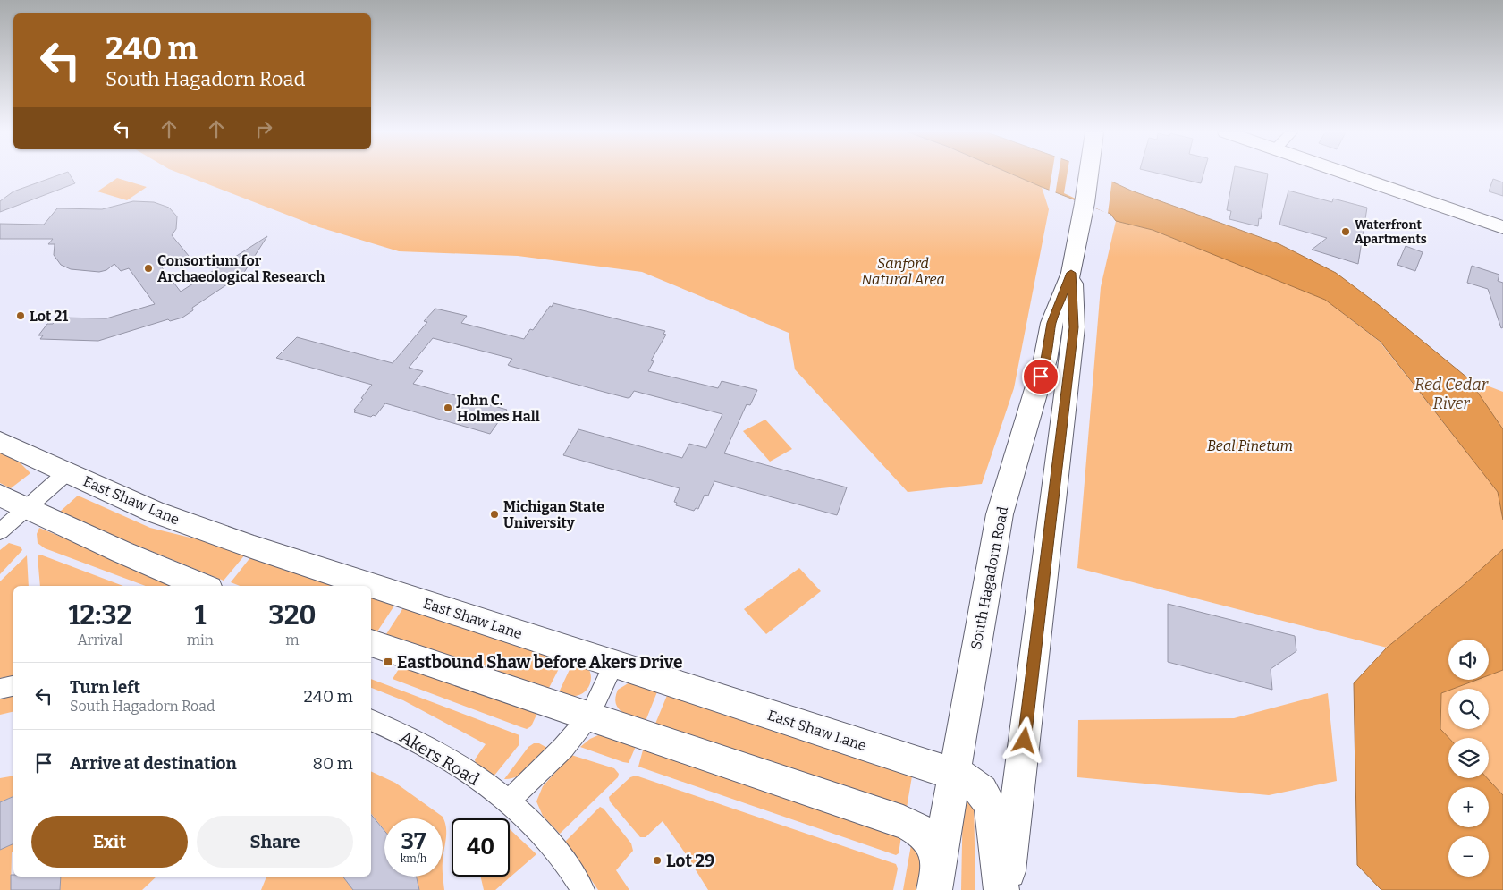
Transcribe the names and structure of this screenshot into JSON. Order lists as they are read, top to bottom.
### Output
{
  "streets": {
    "street": ["East Shaw Lane", "South Hagadorn Road", "Akers Road"]
  },
  "crossings": [
    ["East Shaw Lane", "South Hagadorn Road"]
  ],
  "water": ["Red Cedar River"],
  "parks": ["Sanford Natural Area", "Beal Pinetum"],
  "places": {
    "other": [
      "Waterfront Apartments",
      "Consortium for Archaeological Research",
      "Lot 21",
      "John C. Holmes Hall",
      "Michigan State University",
      "Lot 29"
    ],
    "transit": ["Eastbound Shaw before Akers Drive"]
  },
  "page": {
    "turn": ["240 m", "South Hagadorn Road"],
    "eta": [
      "12:32",
      "Arrival",
      "1",
      "min",
      "320",
      "m"
    ],
    "map_buttons": ["+", "−"],
    "list": [
      {
        "name": "Turn left",
        "note": "South Hagadorn Road",
        "value": "240 m"
      },
      {
        "name": "Arrive at destination",
        "value": "80 m"
      }
    ],
    "buttons": ["Exit", "Share"],
    "speed": "37 km/h",
    "limit": "40"
  }
}
